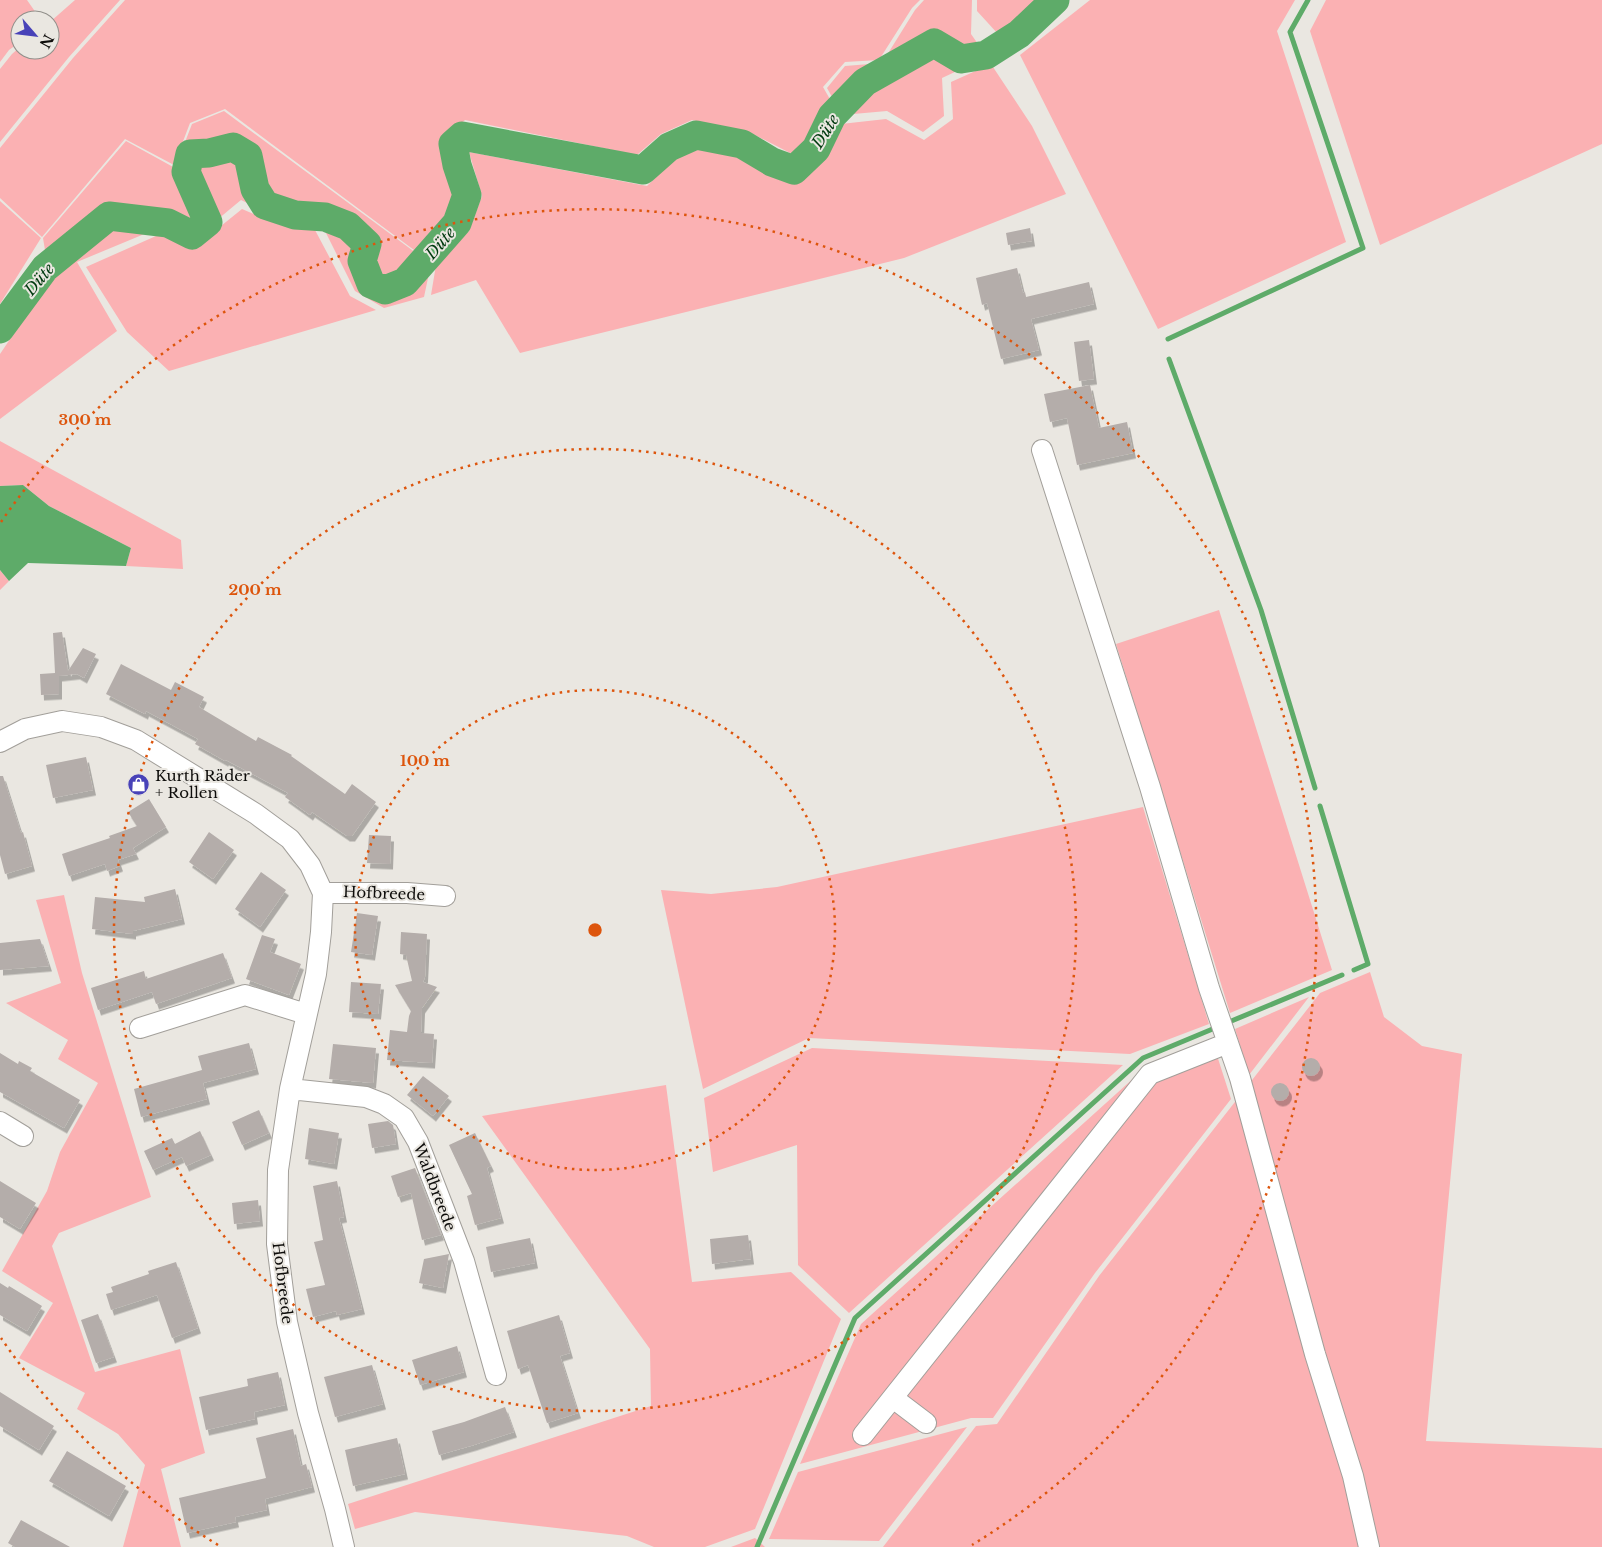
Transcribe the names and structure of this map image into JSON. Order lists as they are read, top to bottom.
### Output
{
  "streets": {
    "street": ["Hofbreede", "Waldbreede"]
  },
  "crossings": [
    ["Hofbreede", "Waldbreede"]
  ],
  "water": ["Düte"],
  "places": {
    "shop": ["Kurth Räder + Rollen"]
  },
  "north": "bottom right",
  "rings": ["300 m", "200 m", "100 m"]
}
